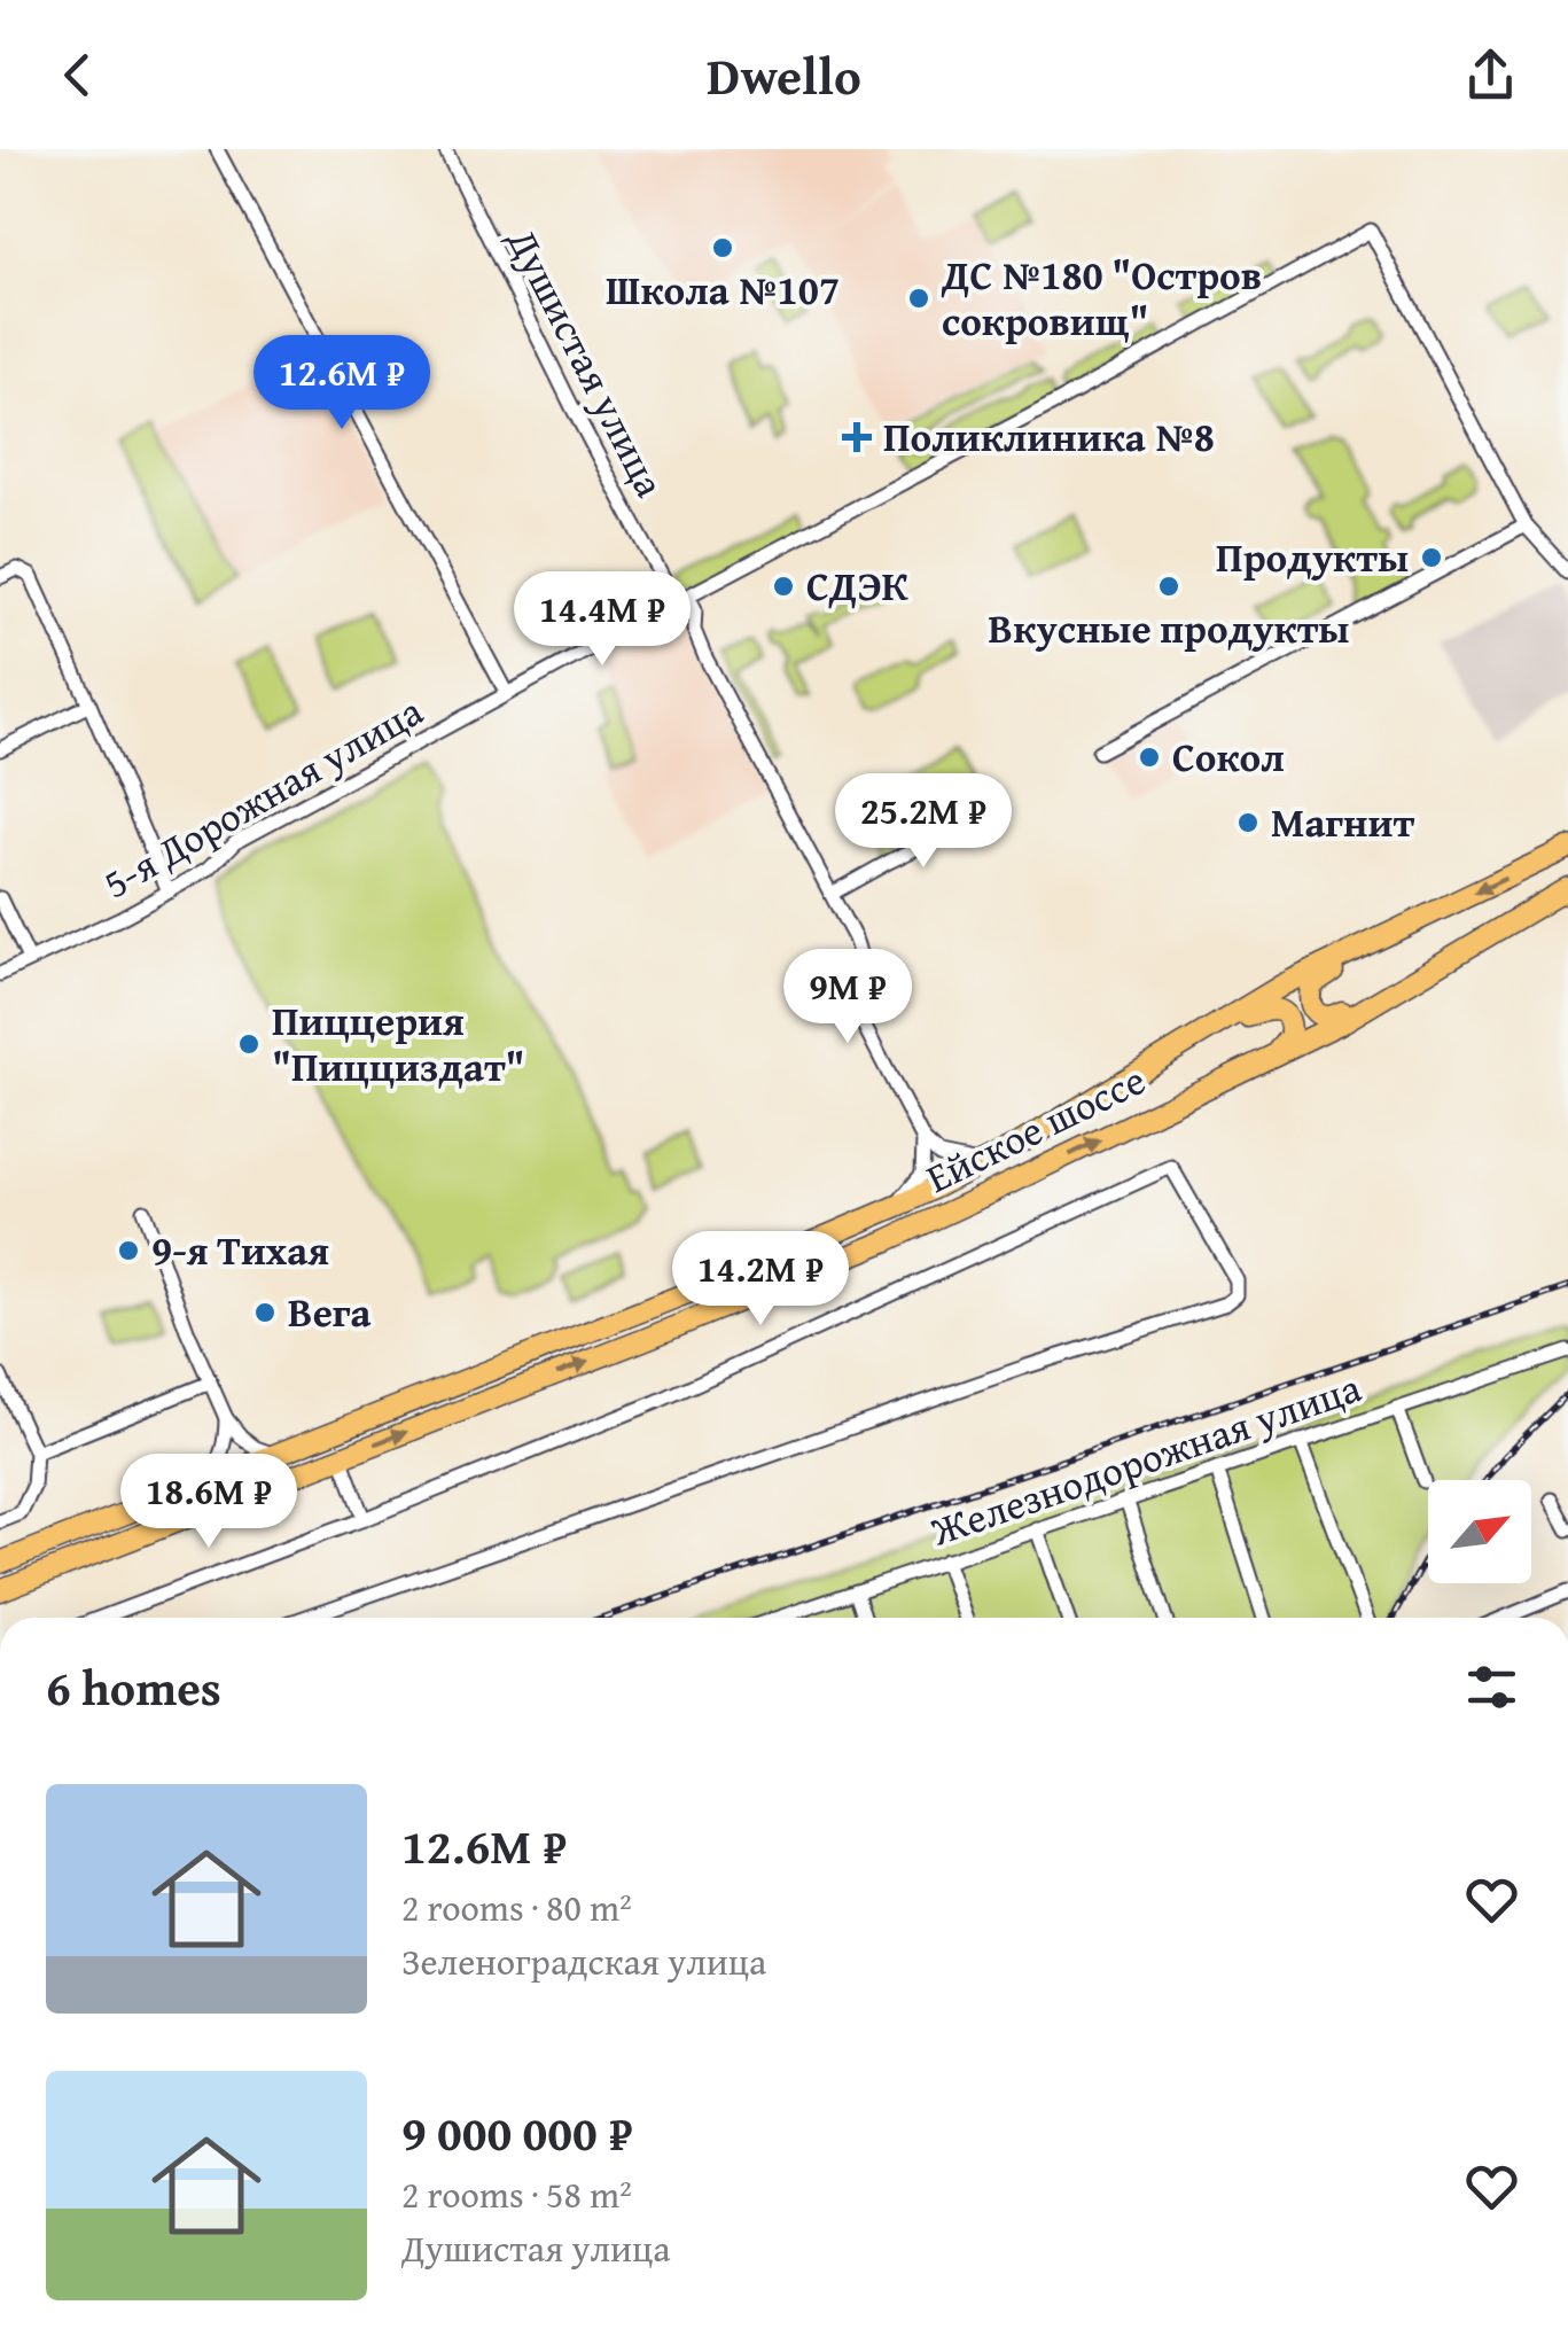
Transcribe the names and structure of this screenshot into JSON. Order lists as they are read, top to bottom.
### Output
{
  "streets": {
    "main road": ["Ейское шоссе"],
    "street": ["Душистая улица", "5-я Дорожная улица", "Железнодорожная улица"]
  },
  "crossings": [
    ["Душистая улица", "5-я Дорожная улица"]
  ],
  "places": {
    "other": [
      "Школа №107",
      "ДС №180 \"Остров сокровищ\"",
      "Продукты",
      "СДЭК",
      "Вкусные продукты",
      "Сокол",
      "Магнит",
      "Пиццерия \"Пицциздат\"",
      "9-я Тихая",
      "Вега"
    ],
    "health": ["Поликлиника №8"]
  },
  "north": "top right",
  "page": {
    "header": "Dwello",
    "price": [
      "12.6M ₽",
      "14.4M ₽",
      "25.2M ₽",
      "9M ₽",
      "14.2M ₽",
      "18.6M ₽"
    ],
    "heading": "6 homes",
    "list": [
      {
        "name": "12.6M ₽",
        "note": "2 rooms · 80 m² · Зеленоградская улица"
      },
      {
        "name": "9 000 000 ₽",
        "note": "2 rooms · 58 m² · Душистая улица"
      }
    ]
  }
}
